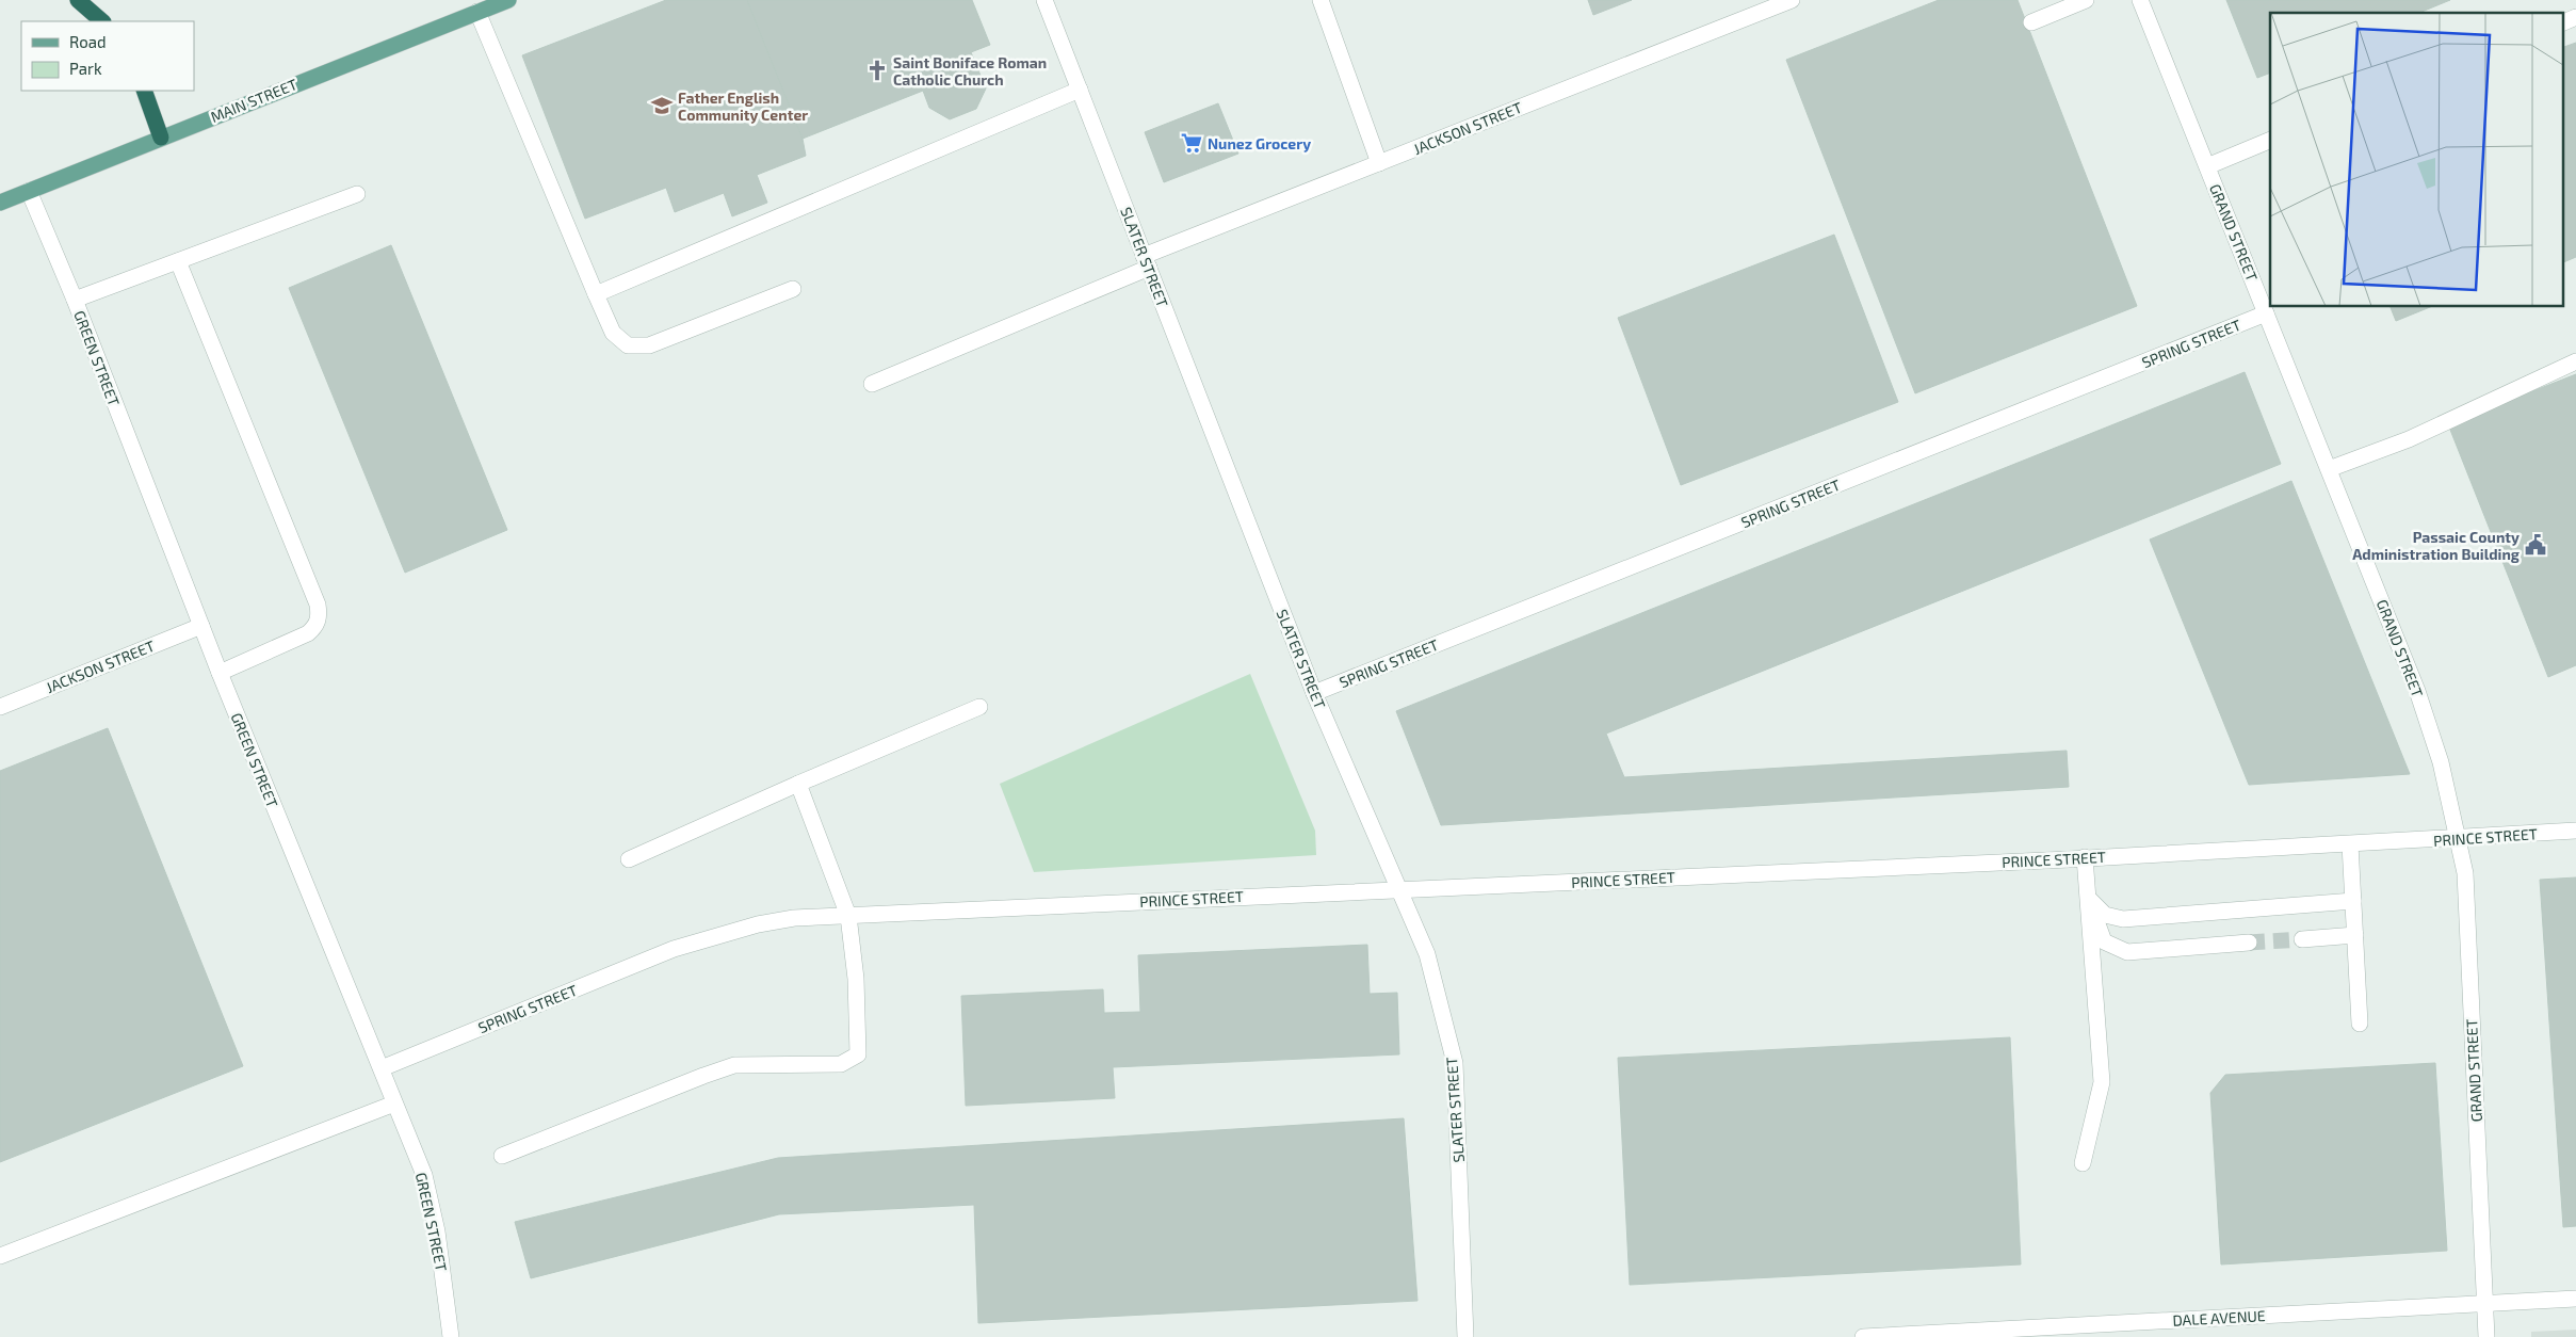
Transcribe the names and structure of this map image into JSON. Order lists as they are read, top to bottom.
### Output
{
  "streets": {
    "main road": ["MAIN STREET"],
    "street": [
      "JACKSON STREET",
      "GRAND STREET",
      "SLATER STREET",
      "SPRING STREET",
      "GREEN STREET",
      "PRINCE STREET",
      "DALE AVENUE"
    ]
  },
  "crossings": [
    ["MAIN STREET", "GREEN STREET"],
    ["JACKSON STREET", "SLATER STREET"],
    ["JACKSON STREET", "GREEN STREET"],
    ["GRAND STREET", "SPRING STREET"],
    ["GRAND STREET", "PRINCE STREET"],
    ["GRAND STREET", "DALE AVENUE"],
    ["SLATER STREET", "SPRING STREET"],
    ["SLATER STREET", "PRINCE STREET"],
    ["SPRING STREET", "GREEN STREET"],
    ["SPRING STREET", "PRINCE STREET"]
  ],
  "places": {
    "church": ["Saint Boniface Roman Catholic Church"],
    "school or university": ["Father English Community Center"],
    "supermarket": ["Nunez Grocery"],
    "public building": ["Passaic County Administration Building"]
  },
  "legend": ["Road", "Park"]
}
